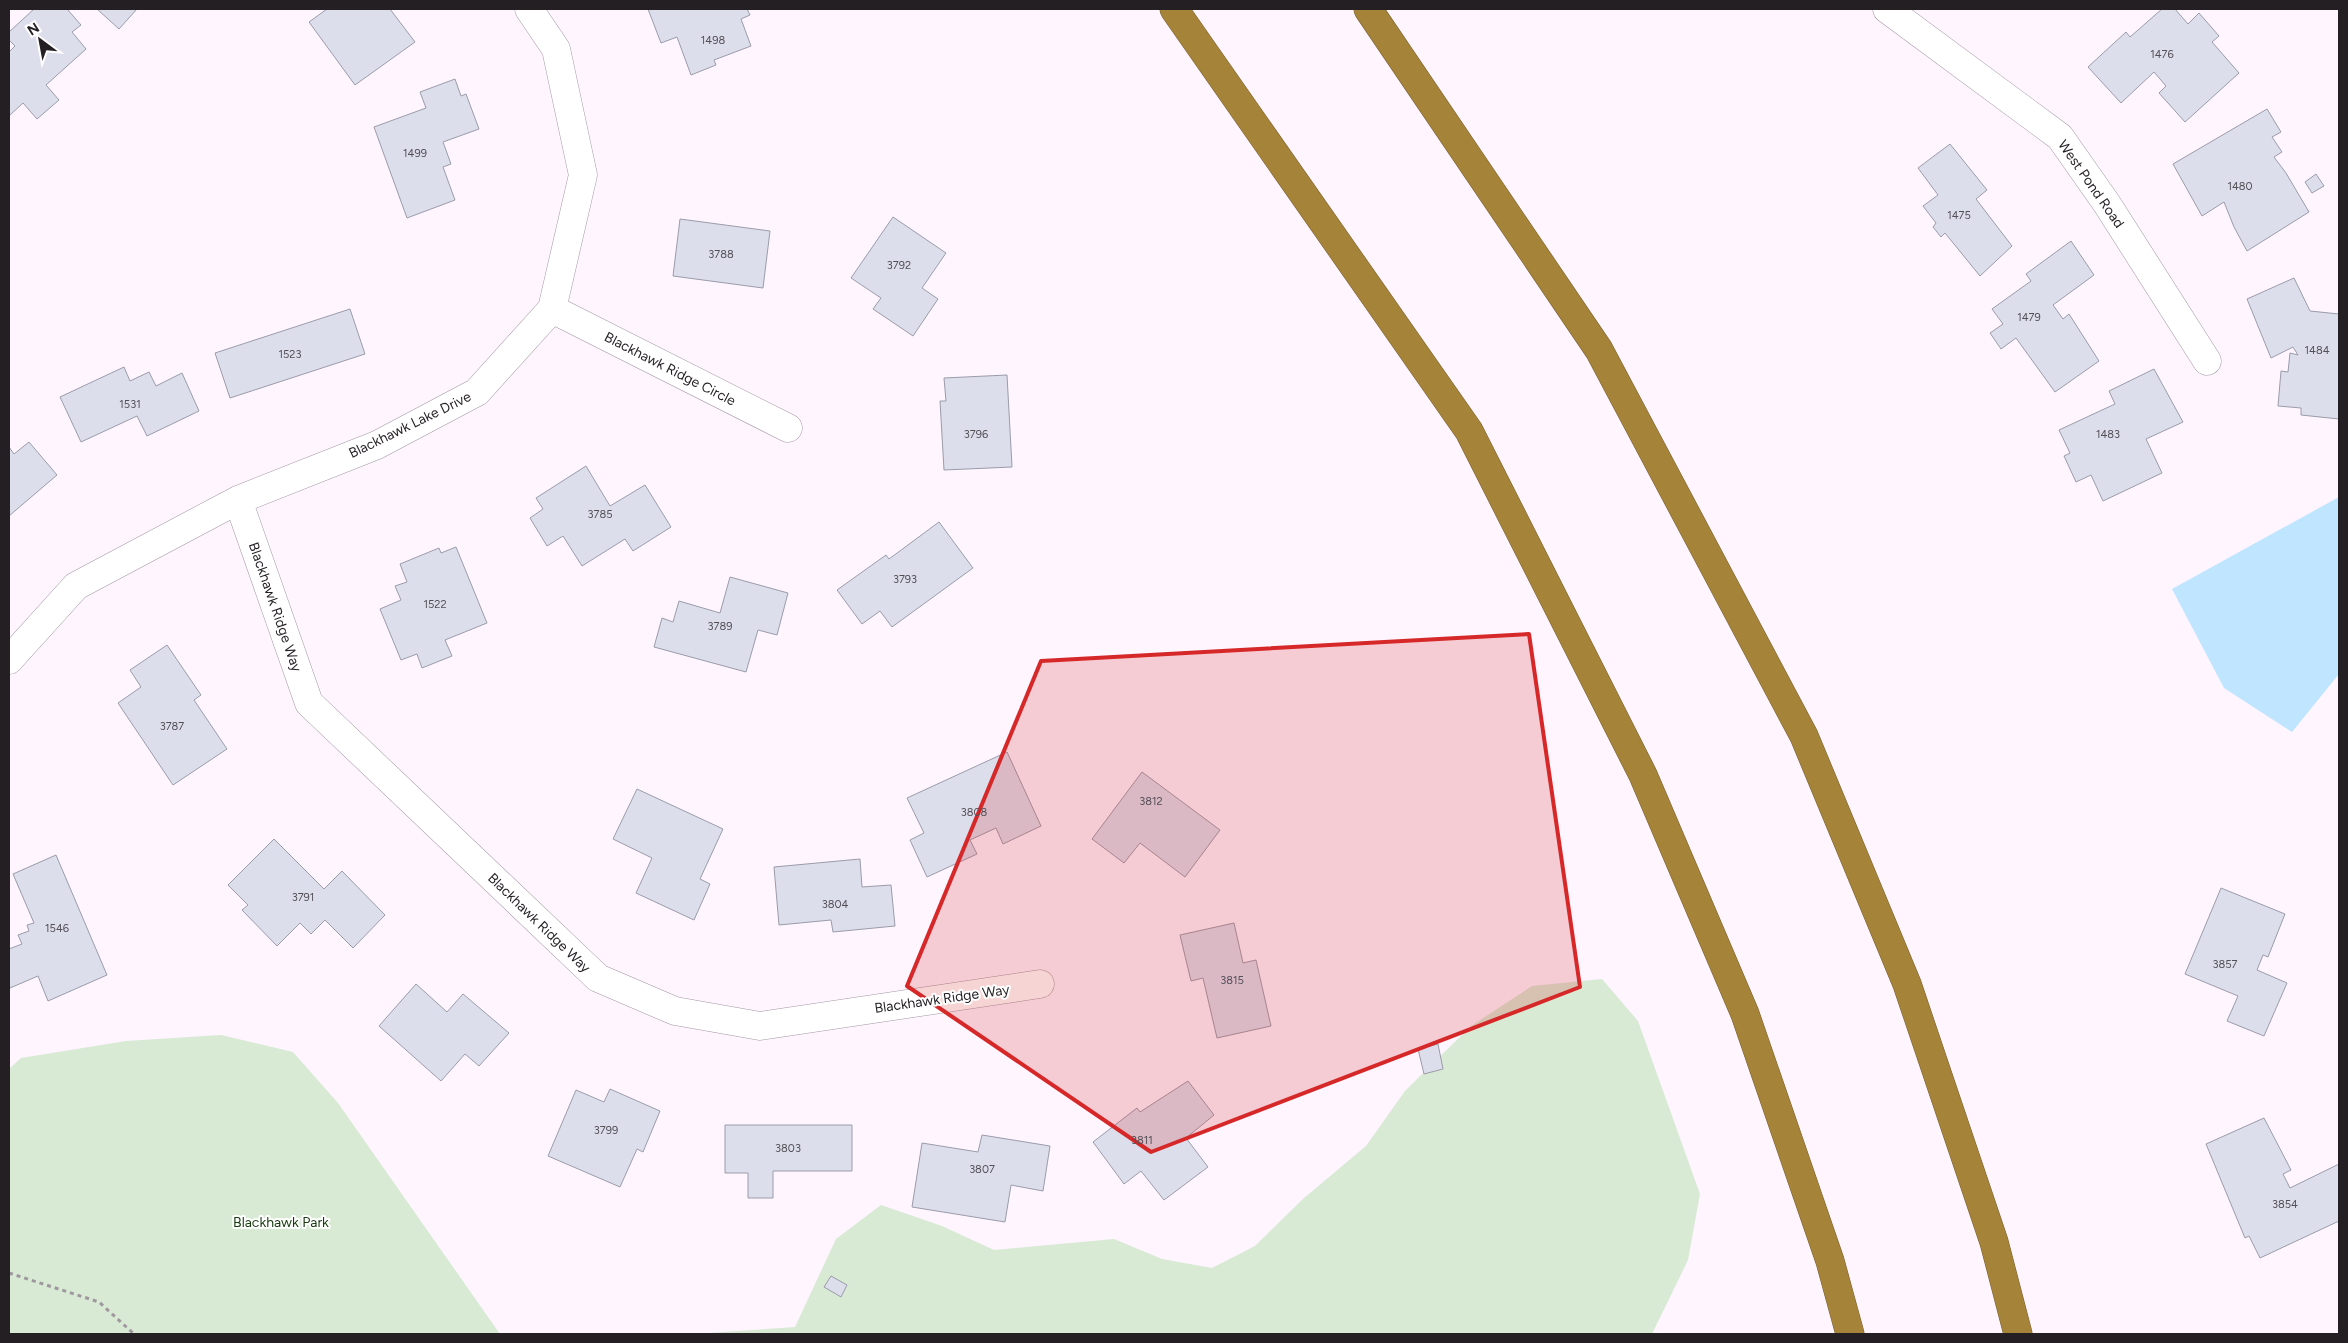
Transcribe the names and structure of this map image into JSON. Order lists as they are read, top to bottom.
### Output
{
  "streets": {
    "street": [
      "West Pond Road",
      "Blackhawk Ridge Circle",
      "Blackhawk Lake Drive",
      "Blackhawk Ridge Way"
    ]
  },
  "crossings": [
    ["Blackhawk Ridge Circle", "Blackhawk Lake Drive"],
    ["Blackhawk Lake Drive", "Blackhawk Ridge Way"]
  ],
  "parks": ["Blackhawk Park"],
  "house_numbers": [
    "1498",
    "1476",
    "1499",
    "1480",
    "1475",
    "3788",
    "3792",
    "1479",
    "1484",
    "1523",
    "1531",
    "3796",
    "1483",
    "3785",
    "3793",
    "1522",
    "3789",
    "3787",
    "3812",
    "3808",
    "3791",
    "3804",
    "1546",
    "3857",
    "3815",
    "3799",
    "3811",
    "3803",
    "3807",
    "3854"
  ],
  "north": "top left"
}
